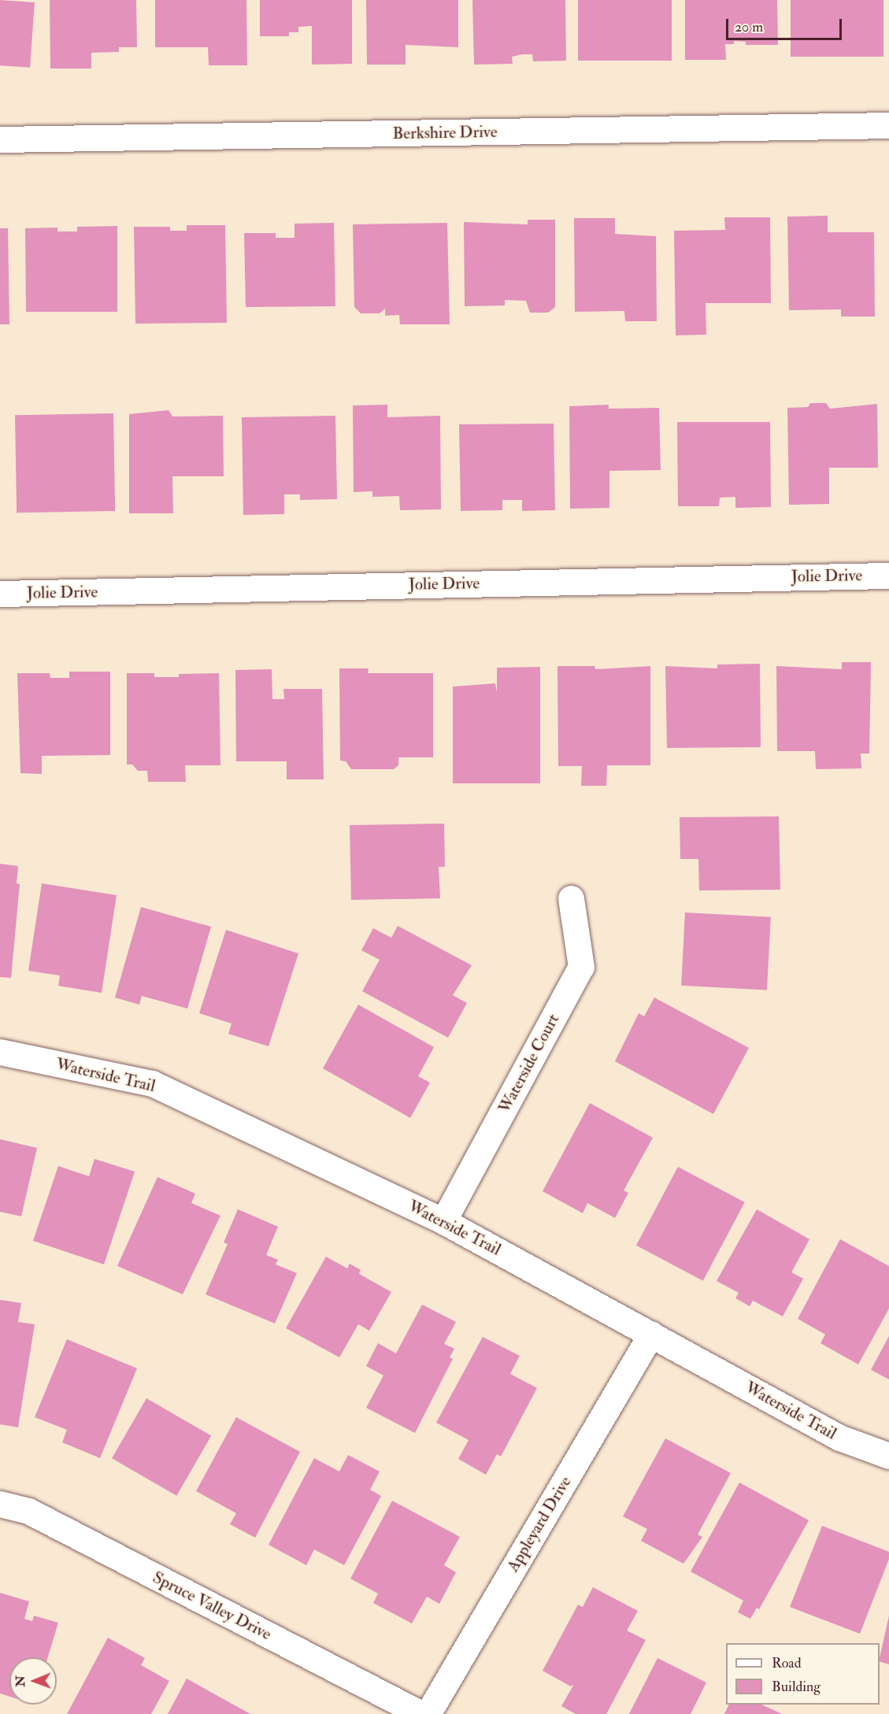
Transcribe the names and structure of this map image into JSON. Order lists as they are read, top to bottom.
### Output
{
  "streets": {
    "street": [
      "Berkshire Drive",
      "Jolie Drive",
      "Waterside Court",
      "Waterside Trail",
      "Appleyard Drive",
      "Spruce Valley Drive"
    ]
  },
  "crossings": [
    ["Waterside Court", "Waterside Trail"],
    ["Waterside Trail", "Appleyard Drive"]
  ],
  "legend": ["Road", "Building"],
  "scale_bar": "20 m",
  "north": "left"
}
